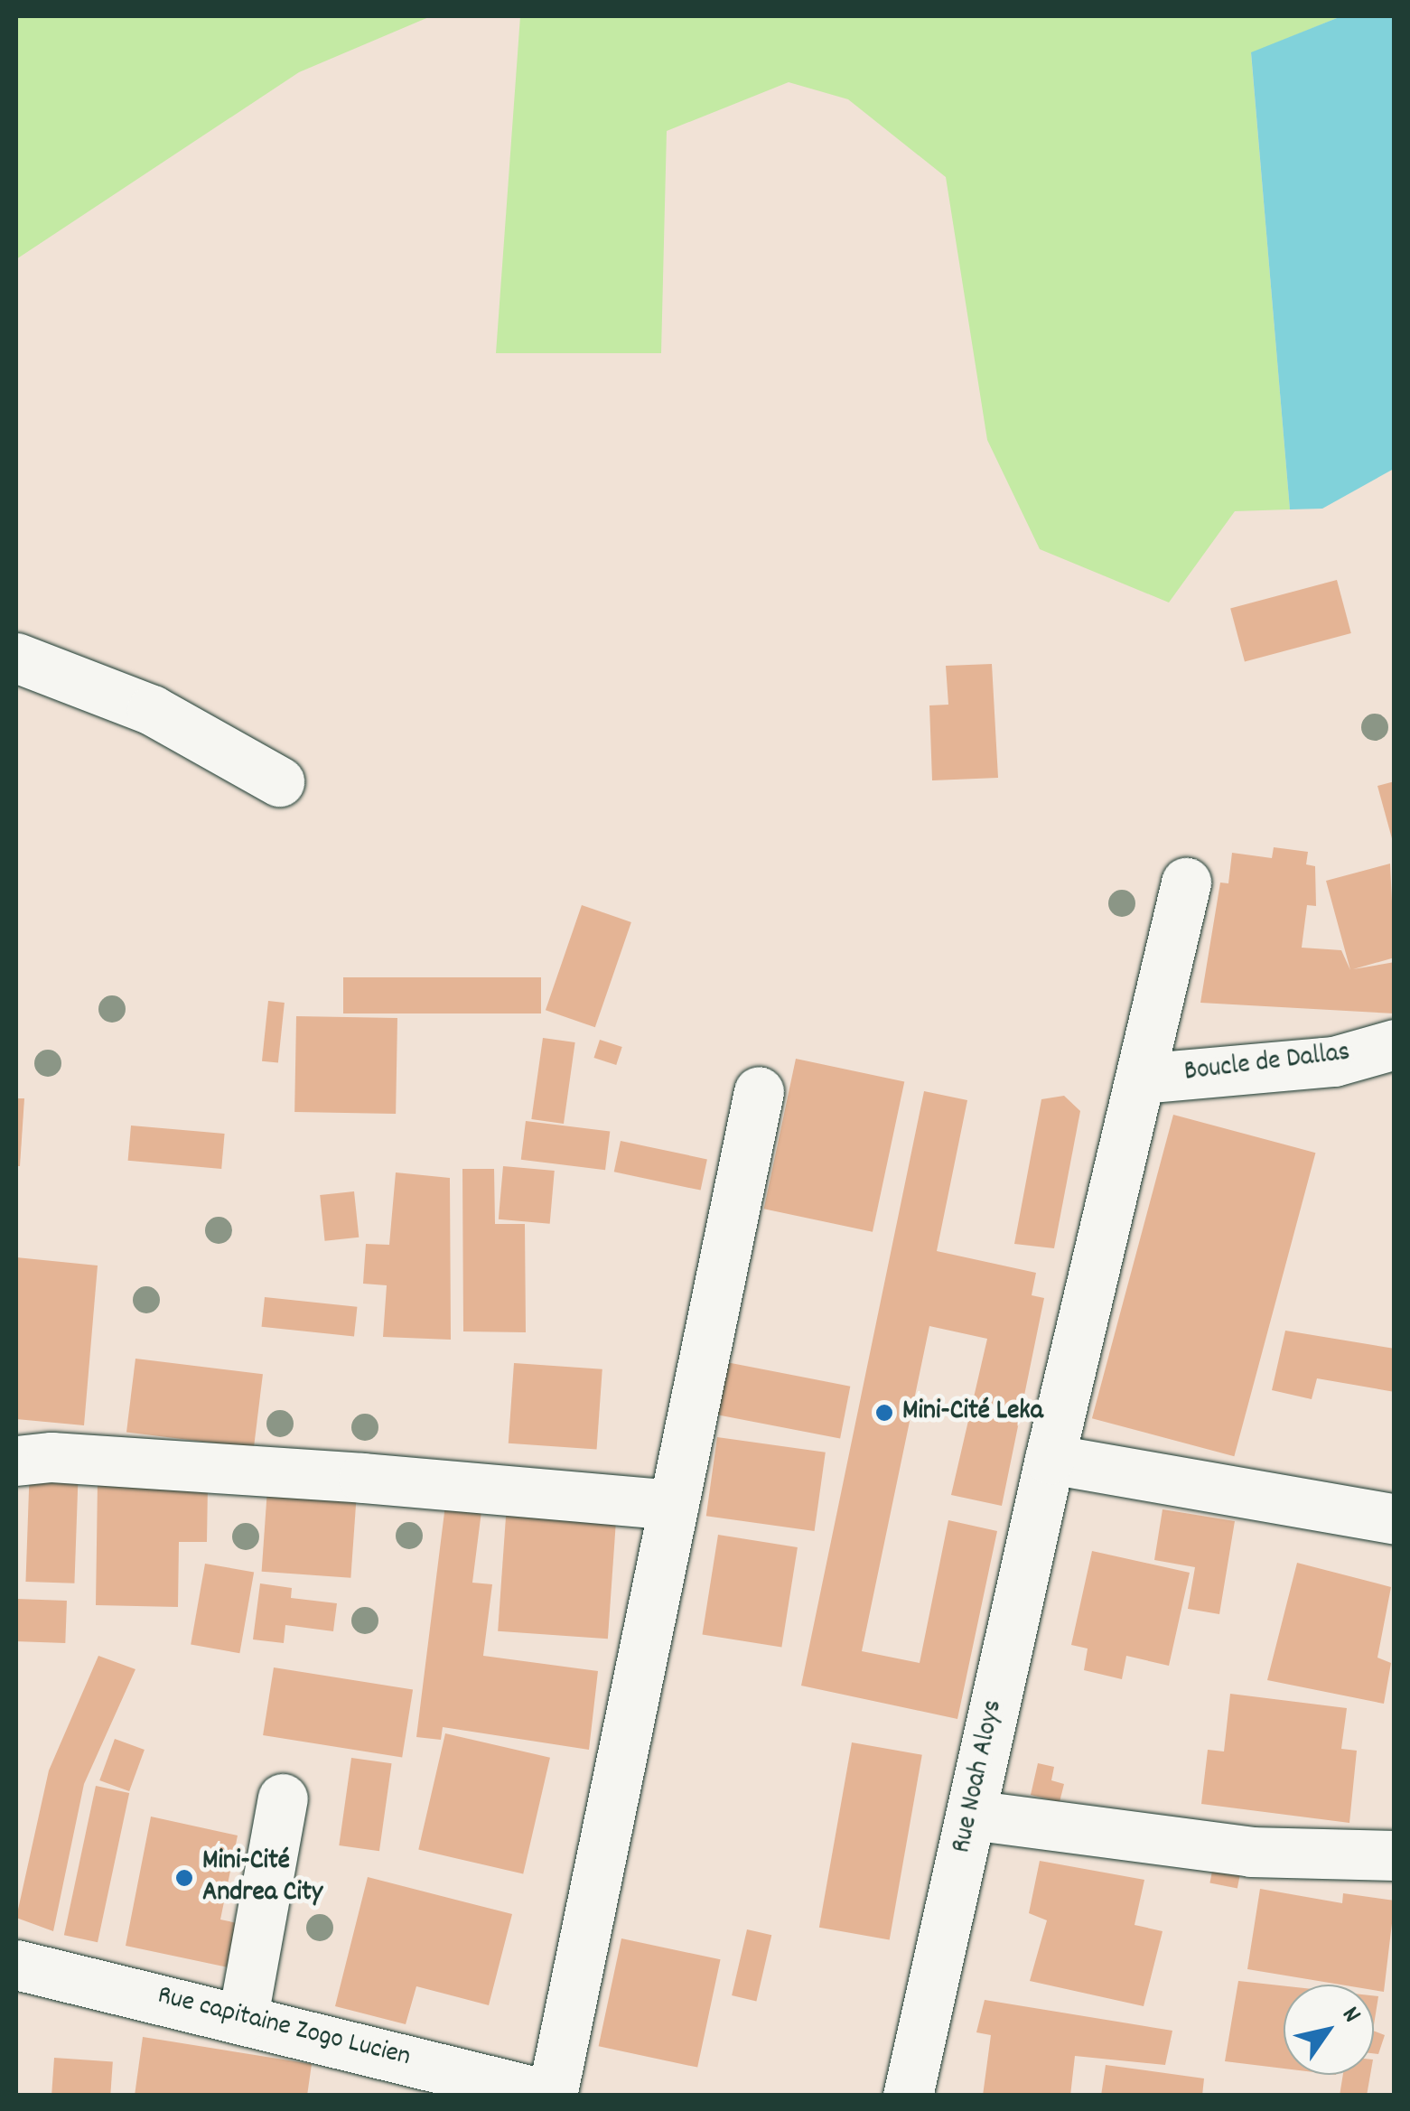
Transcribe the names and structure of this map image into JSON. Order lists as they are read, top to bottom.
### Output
{
  "streets": {
    "street": ["Boucle de Dallas", "Rue Noah Aloys", "Rue capitaine Zogo Lucien"]
  },
  "crossings": [
    ["Boucle de Dallas", "Rue Noah Aloys"]
  ],
  "places": ["Mini-Cité Leka", "Mini-Cité Andrea City"],
  "north": "top right"
}
